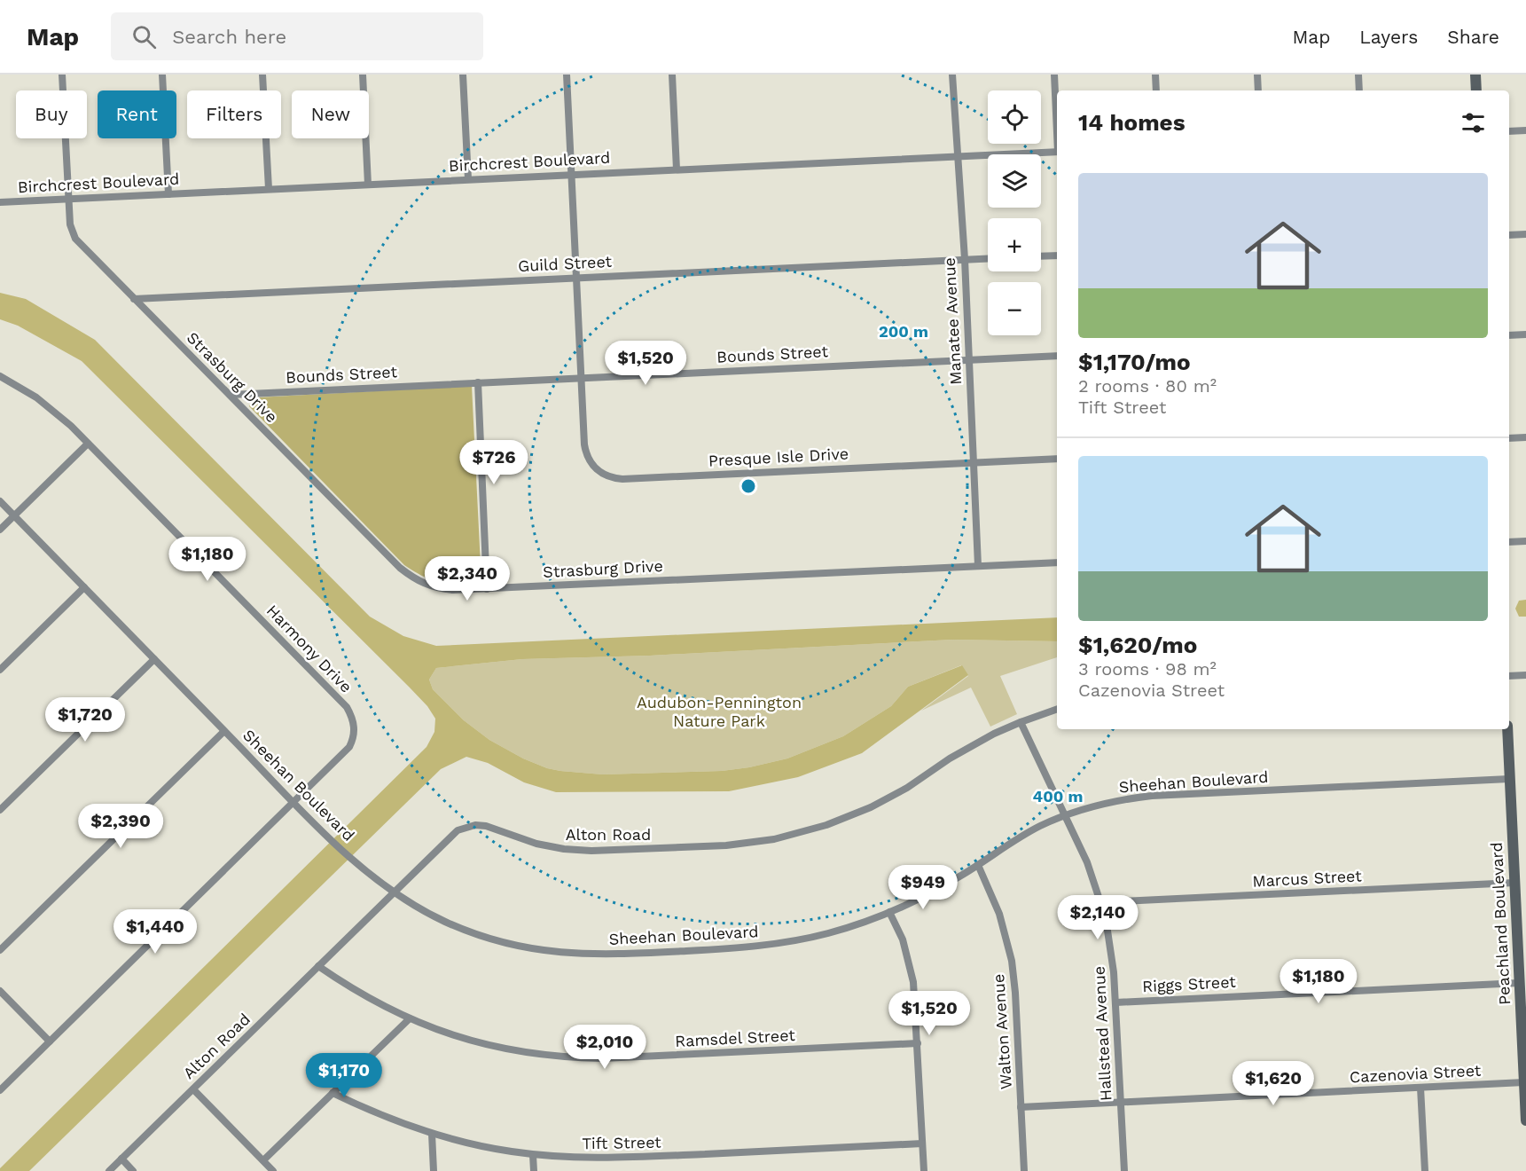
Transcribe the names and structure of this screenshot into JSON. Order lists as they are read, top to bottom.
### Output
{
  "streets": {
    "street": [
      "Birchcrest Boulevard",
      "Guild Street",
      "Manatee Avenue",
      "Bounds Street",
      "Strasburg Drive",
      "Presque Isle Drive",
      "Harmony Drive",
      "Sheehan Boulevard",
      "Alton Road",
      "Marcus Street",
      "Peachland Boulevard",
      "Riggs Street",
      "Walton Avenue",
      "Hallstead Avenue",
      "Ramsdel Street",
      "Cazenovia Street",
      "Tift Street"
    ]
  },
  "crossings": [
    ["Birchcrest Boulevard", "Manatee Avenue"],
    ["Birchcrest Boulevard", "Strasburg Drive"],
    ["Birchcrest Boulevard", "Presque Isle Drive"],
    ["Guild Street", "Manatee Avenue"],
    ["Guild Street", "Strasburg Drive"],
    ["Guild Street", "Presque Isle Drive"],
    ["Manatee Avenue", "Bounds Street"],
    ["Manatee Avenue", "Strasburg Drive"],
    ["Manatee Avenue", "Presque Isle Drive"],
    ["Bounds Street", "Strasburg Drive"],
    ["Bounds Street", "Presque Isle Drive"],
    ["Harmony Drive", "Sheehan Boulevard"],
    ["Sheehan Boulevard", "Alton Road"],
    ["Sheehan Boulevard", "Peachland Boulevard"],
    ["Sheehan Boulevard", "Walton Avenue"],
    ["Sheehan Boulevard", "Hallstead Avenue"],
    ["Alton Road", "Hallstead Avenue"],
    ["Alton Road", "Ramsdel Street"],
    ["Marcus Street", "Peachland Boulevard"],
    ["Marcus Street", "Hallstead Avenue"],
    ["Peachland Boulevard", "Riggs Street"],
    ["Peachland Boulevard", "Cazenovia Street"],
    ["Riggs Street", "Hallstead Avenue"],
    ["Walton Avenue", "Cazenovia Street"],
    ["Hallstead Avenue", "Cazenovia Street"]
  ],
  "parks": ["Audubon-Pennington Nature Park"],
  "page": {
    "header": "Map",
    "search": "Search here",
    "nav": ["Map", "Layers", "Share"],
    "map_buttons": ["+", "−"],
    "chip": [
      "Buy",
      "Rent",
      "Filters",
      "New"
    ],
    "heading": "14 homes",
    "list": [
      {
        "name": "$1,170/mo",
        "note": "2 rooms · 80 m² · Tift Street"
      },
      {
        "name": "$1,620/mo",
        "note": "3 rooms · 98 m² · Cazenovia Street"
      }
    ],
    "price": [
      "$1,520",
      "$726",
      "$1,180",
      "$2,340",
      "$1,720",
      "$2,390",
      "$949",
      "$2,140",
      "$1,440",
      "$1,180",
      "$1,520",
      "$2,010",
      "$1,170",
      "$1,620"
    ]
  },
  "rings": ["200 m", "400 m"]
}
